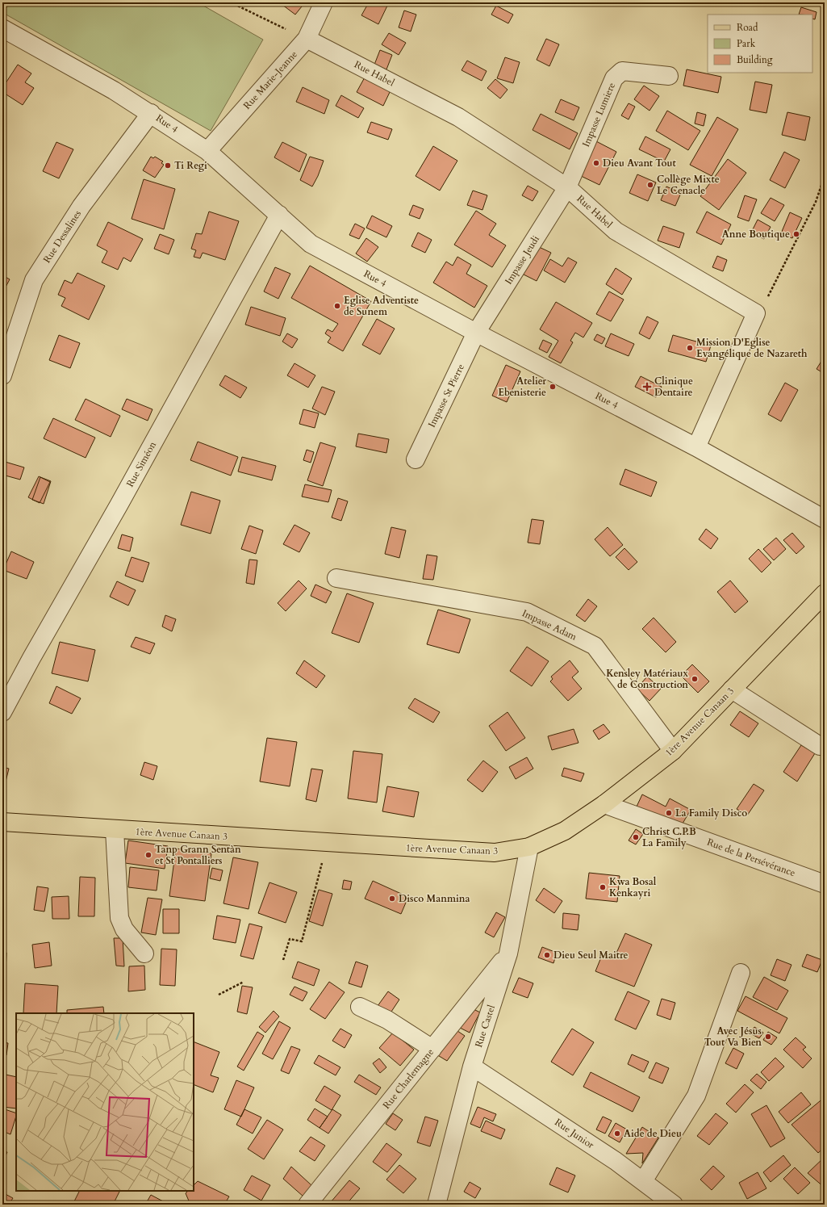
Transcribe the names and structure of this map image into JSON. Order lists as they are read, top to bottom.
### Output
{
  "streets": {
    "main road": ["1ère Avenue Canaan 3"],
    "street": [
      "Rue Habel",
      "Rue Marie-Jeanne",
      "Impasse Lumiere",
      "Rue 4",
      "Rue Dessalines",
      "Impasse Jeudi",
      "Impasse St Pierre",
      "Rue Siméon",
      "Impasse Adam",
      "Rue de la Persévérance",
      "Rue Castel",
      "Rue Charlemagne",
      "Rue Junior"
    ]
  },
  "crossings": [
    ["Rue Habel", "Rue Marie-Jeanne"],
    ["Rue Habel", "Impasse Lumiere"],
    ["Rue Habel", "Impasse Jeudi"],
    ["Rue Marie-Jeanne", "Rue 4"],
    ["Impasse Lumiere", "Impasse Jeudi"],
    ["Rue 4", "Rue Dessalines"],
    ["Rue 4", "Impasse Jeudi"],
    ["Rue 4", "Impasse St Pierre"],
    ["Rue 4", "Rue Siméon"],
    ["Impasse Jeudi", "Impasse St Pierre"],
    ["Impasse Adam", "1ère Avenue Canaan 3"],
    ["1ère Avenue Canaan 3", "Rue de la Persévérance"],
    ["1ère Avenue Canaan 3", "Rue Castel"],
    ["Rue Castel", "Rue Charlemagne"],
    ["Rue Castel", "Rue Junior"]
  ],
  "places": {
    "other": [
      "Dieu Avant Tout",
      "Ti Regi",
      "Collège Mixte Le Cenacle",
      "Anne Boutique",
      "Eglise Adventiste de Sunem",
      "Mission D'Eglise Evangélique de Nazareth",
      "Atelier Ebenisterie",
      "Kensley Matériaux de Construction",
      "La Family Disco",
      "Christ C.P.B La Family",
      "Tanp Grann Sentàn et St Pontalliers",
      "Kwa Bosal Kenkayri",
      "Disco Manmina",
      "Dieu Seul Maitre",
      "Avec Jésus Tout Va Bien",
      "Aide de Dieu"
    ],
    "health": ["Clinique Dentaire"]
  },
  "legend": ["Road", "Park", "Building"]
}
